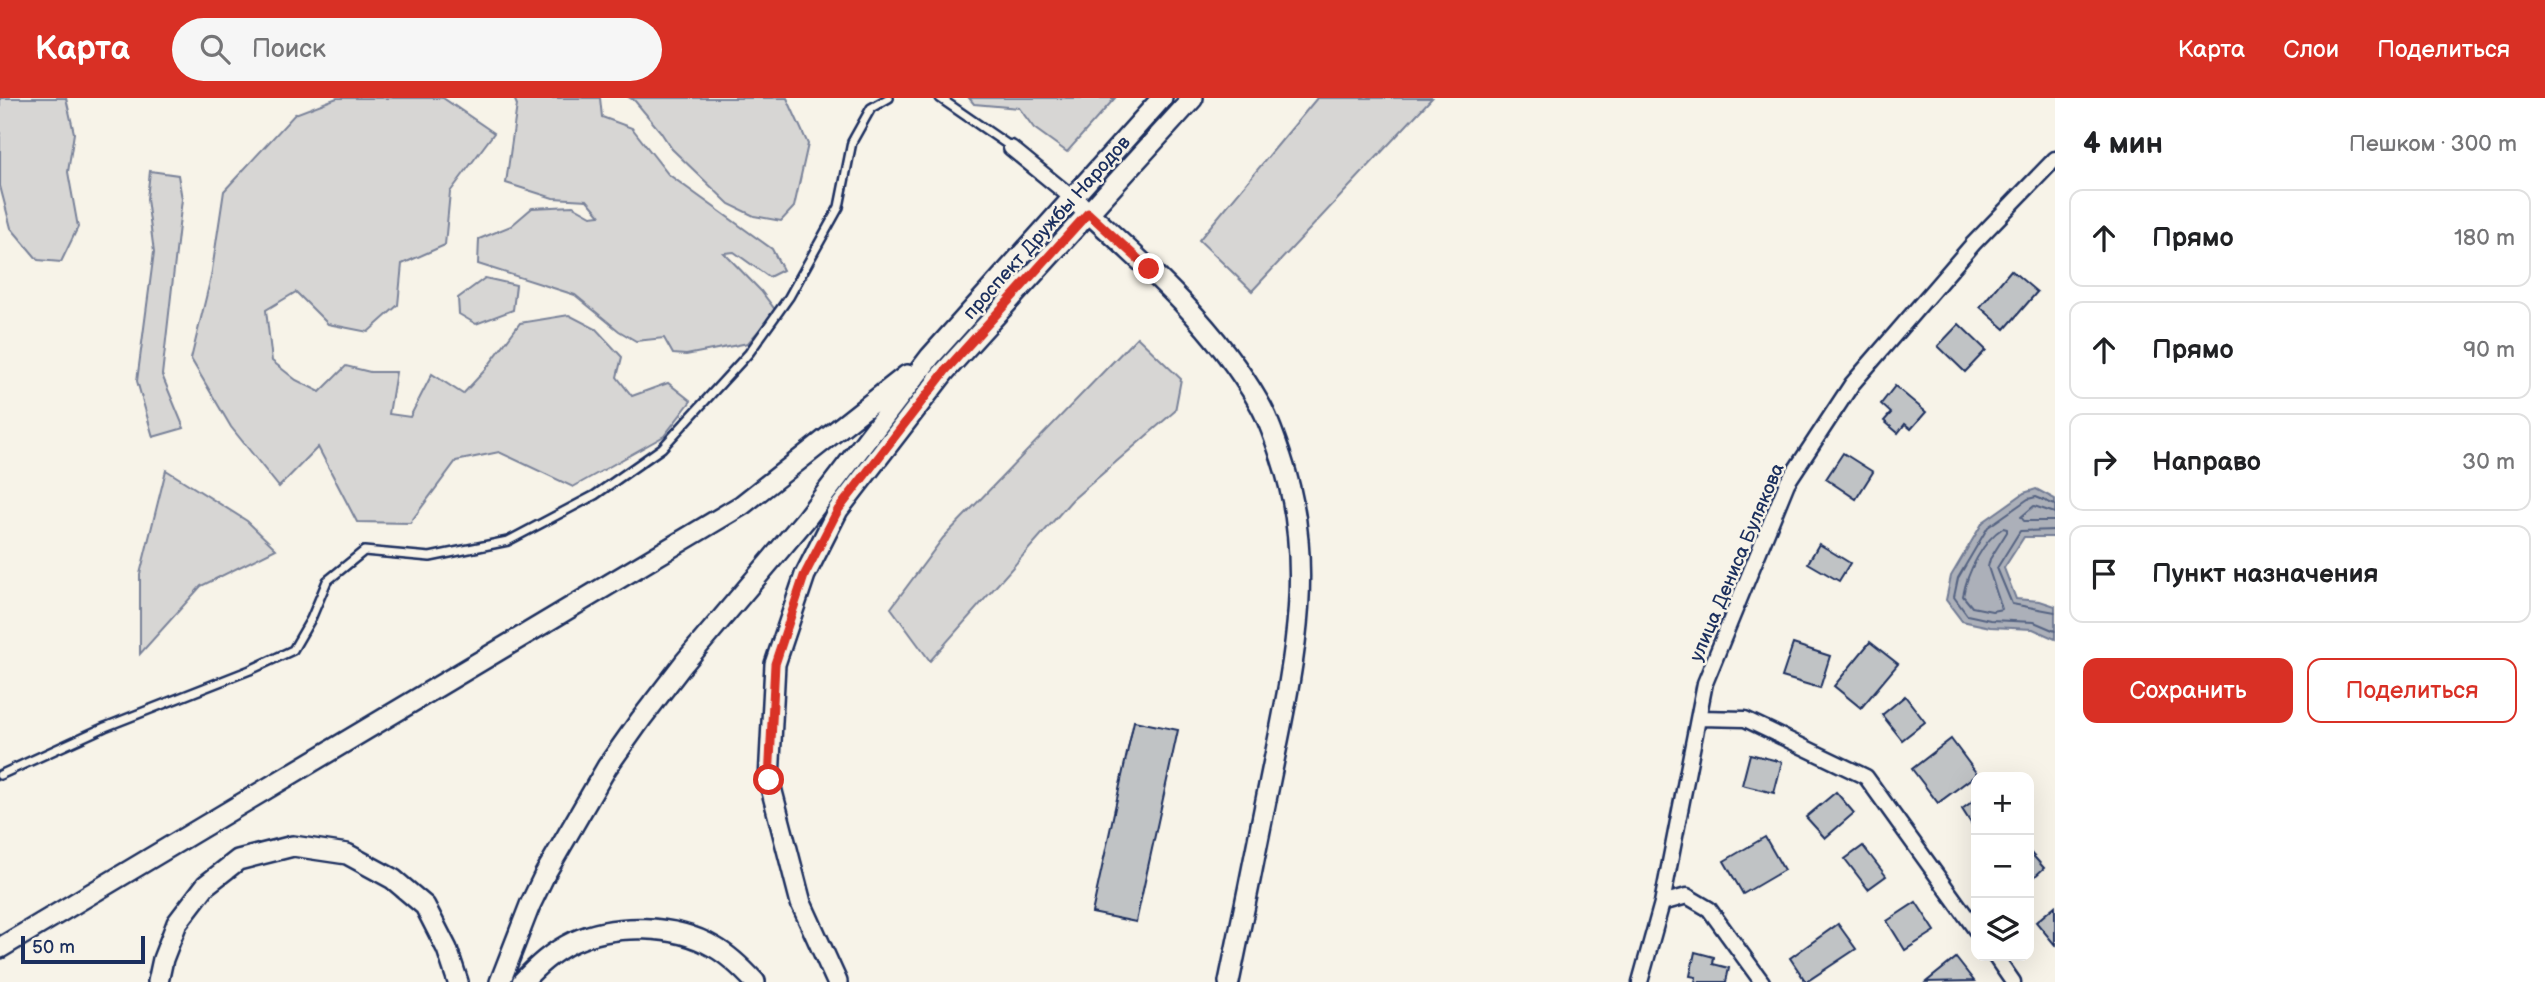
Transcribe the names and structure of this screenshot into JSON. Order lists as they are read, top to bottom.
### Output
{
  "streets": {
    "main road": ["проспект Дружбы Народов"],
    "street": ["улица Дениса Булякова"]
  },
  "scale_bar": "50 m",
  "page": {
    "header": "Карта",
    "search": "Поиск",
    "nav": ["Карта", "Слои", "Поделиться"],
    "heading": ["4 мин", "Пешком · 300 m"],
    "list": [
      ["Прямо", "180 m"],
      ["Прямо", "90 m"],
      ["Направо", "30 m"],
      "Пункт назначения"
    ],
    "buttons": ["Сохранить", "Поделиться"],
    "map_buttons": ["+", "−"],
    "scale": "50 m"
  }
}
